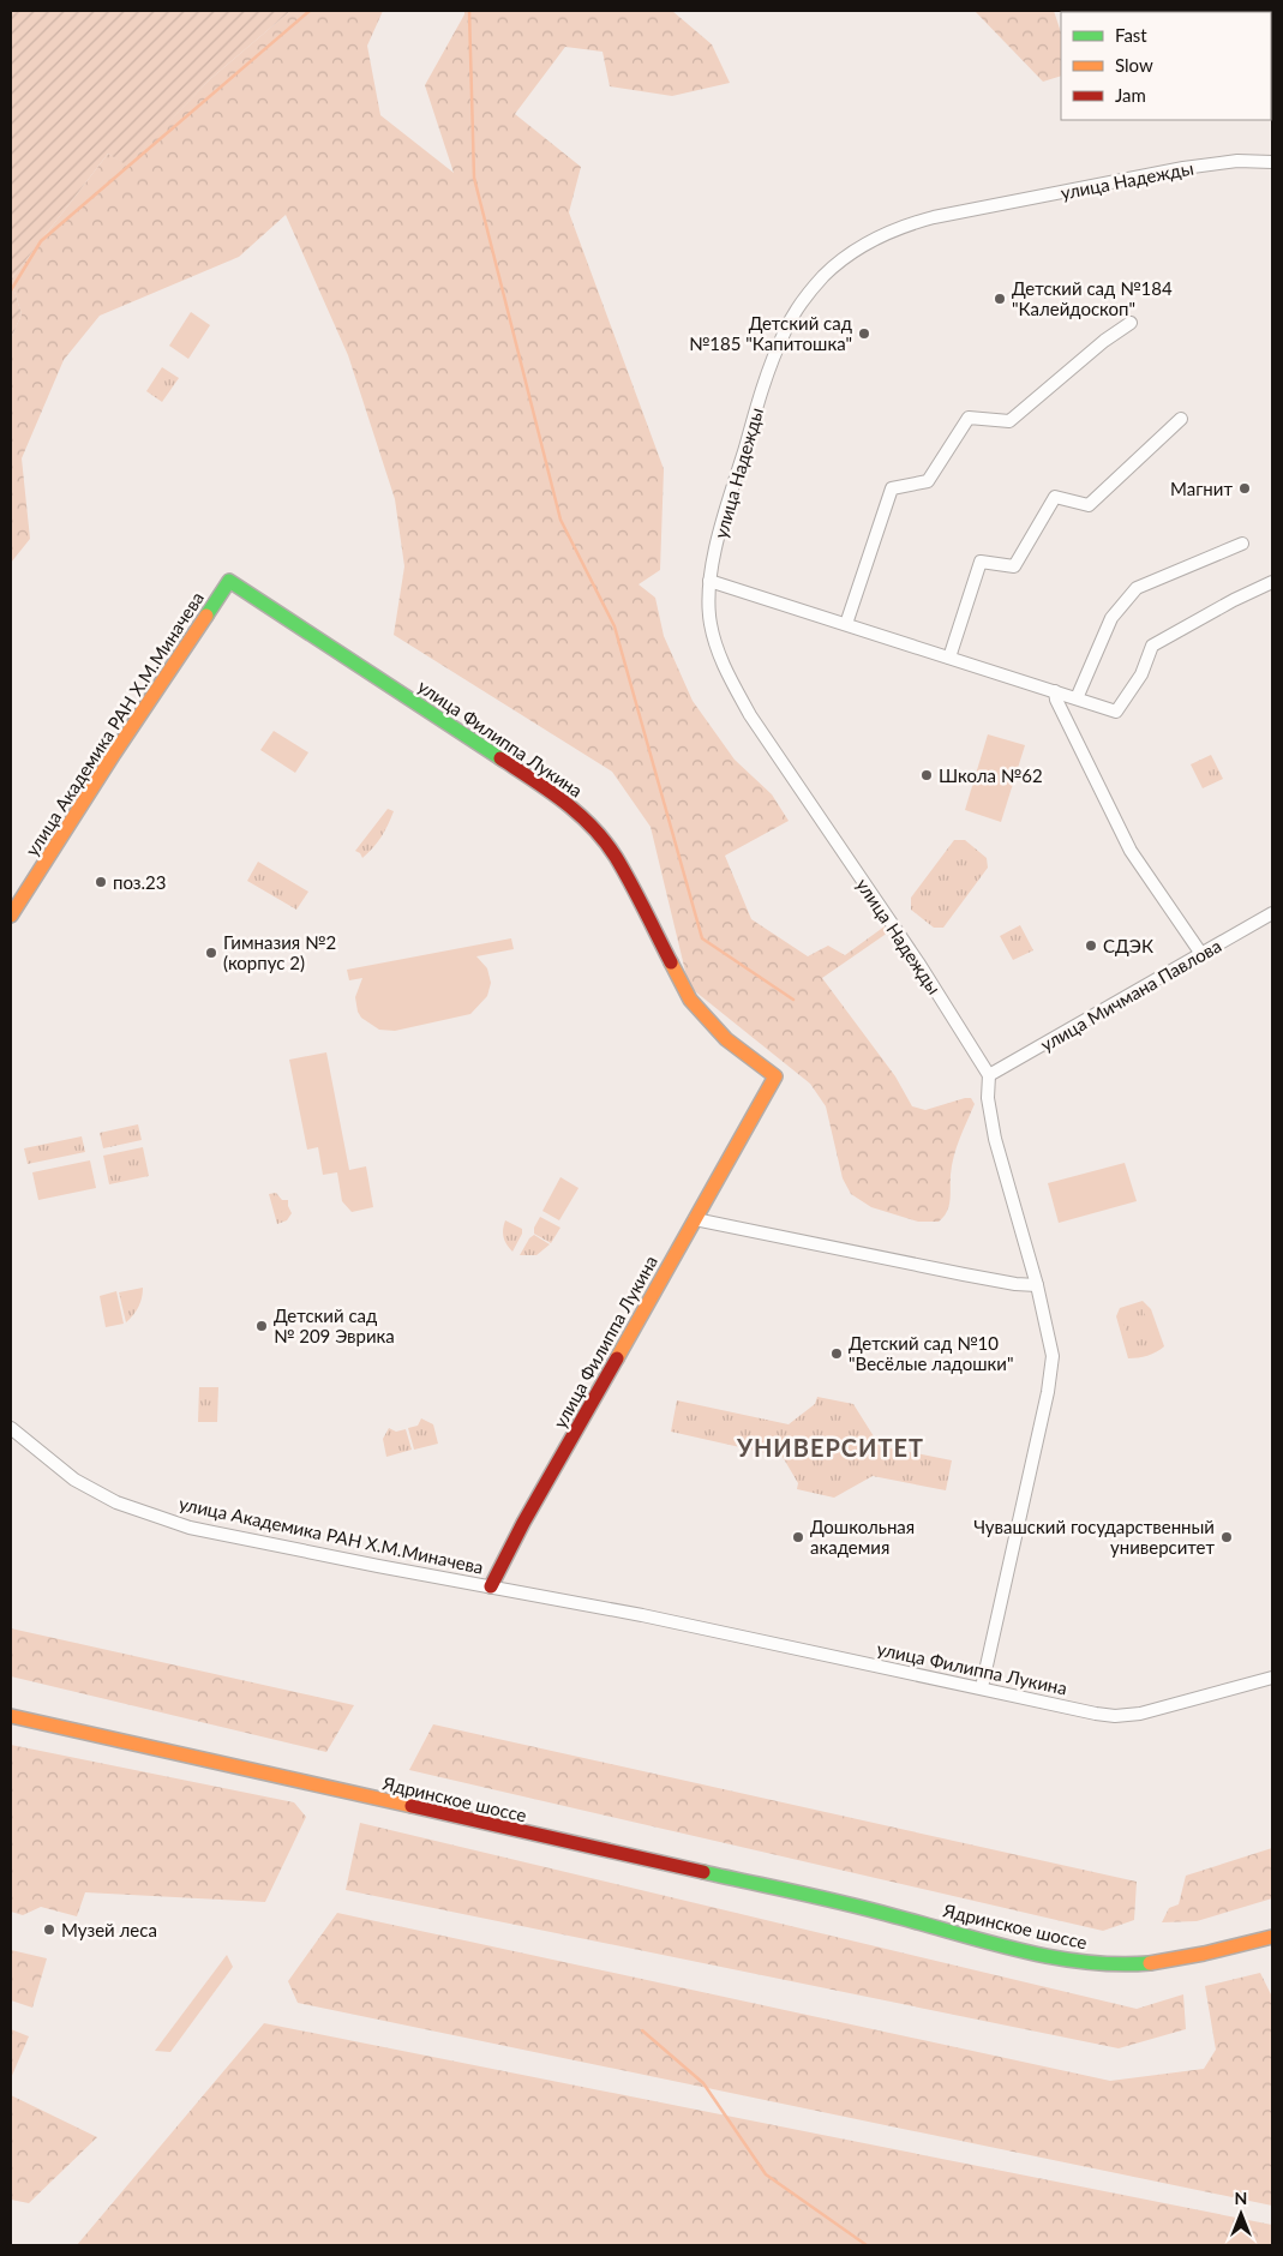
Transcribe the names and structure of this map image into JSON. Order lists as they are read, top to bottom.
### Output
{
  "streets": {
    "street": [
      "улица Надежды",
      "улица Академика РАН Х.М.Миначева",
      "улица Филиппа Лукина",
      "улица Мичмана Павлова",
      "Ядринское шоссе"
    ]
  },
  "crossings": [
    ["улица Надежды", "улица Мичмана Павлова"],
    ["улица Академика РАН Х.М.Миначева", "улица Филиппа Лукина"]
  ],
  "districts": ["УНИВЕРСИТЕТ"],
  "places": [
    "Детский сад №184 \"Калейдоскоп\"",
    "Детский сад №185 \"Капитошка\"",
    "Магнит",
    "Школа №62",
    "поз.23",
    "СДЭК",
    "Гимназия №2 (корпус 2)",
    "Детский сад № 209 Эврика",
    "Детский сад №10 \"Весёлые ладошки\"",
    "Дошкольная академия",
    "Чувашский государственный университет",
    "Музей леса"
  ],
  "legend": ["Fast", "Slow", "Jam"],
  "north": "top"
}
